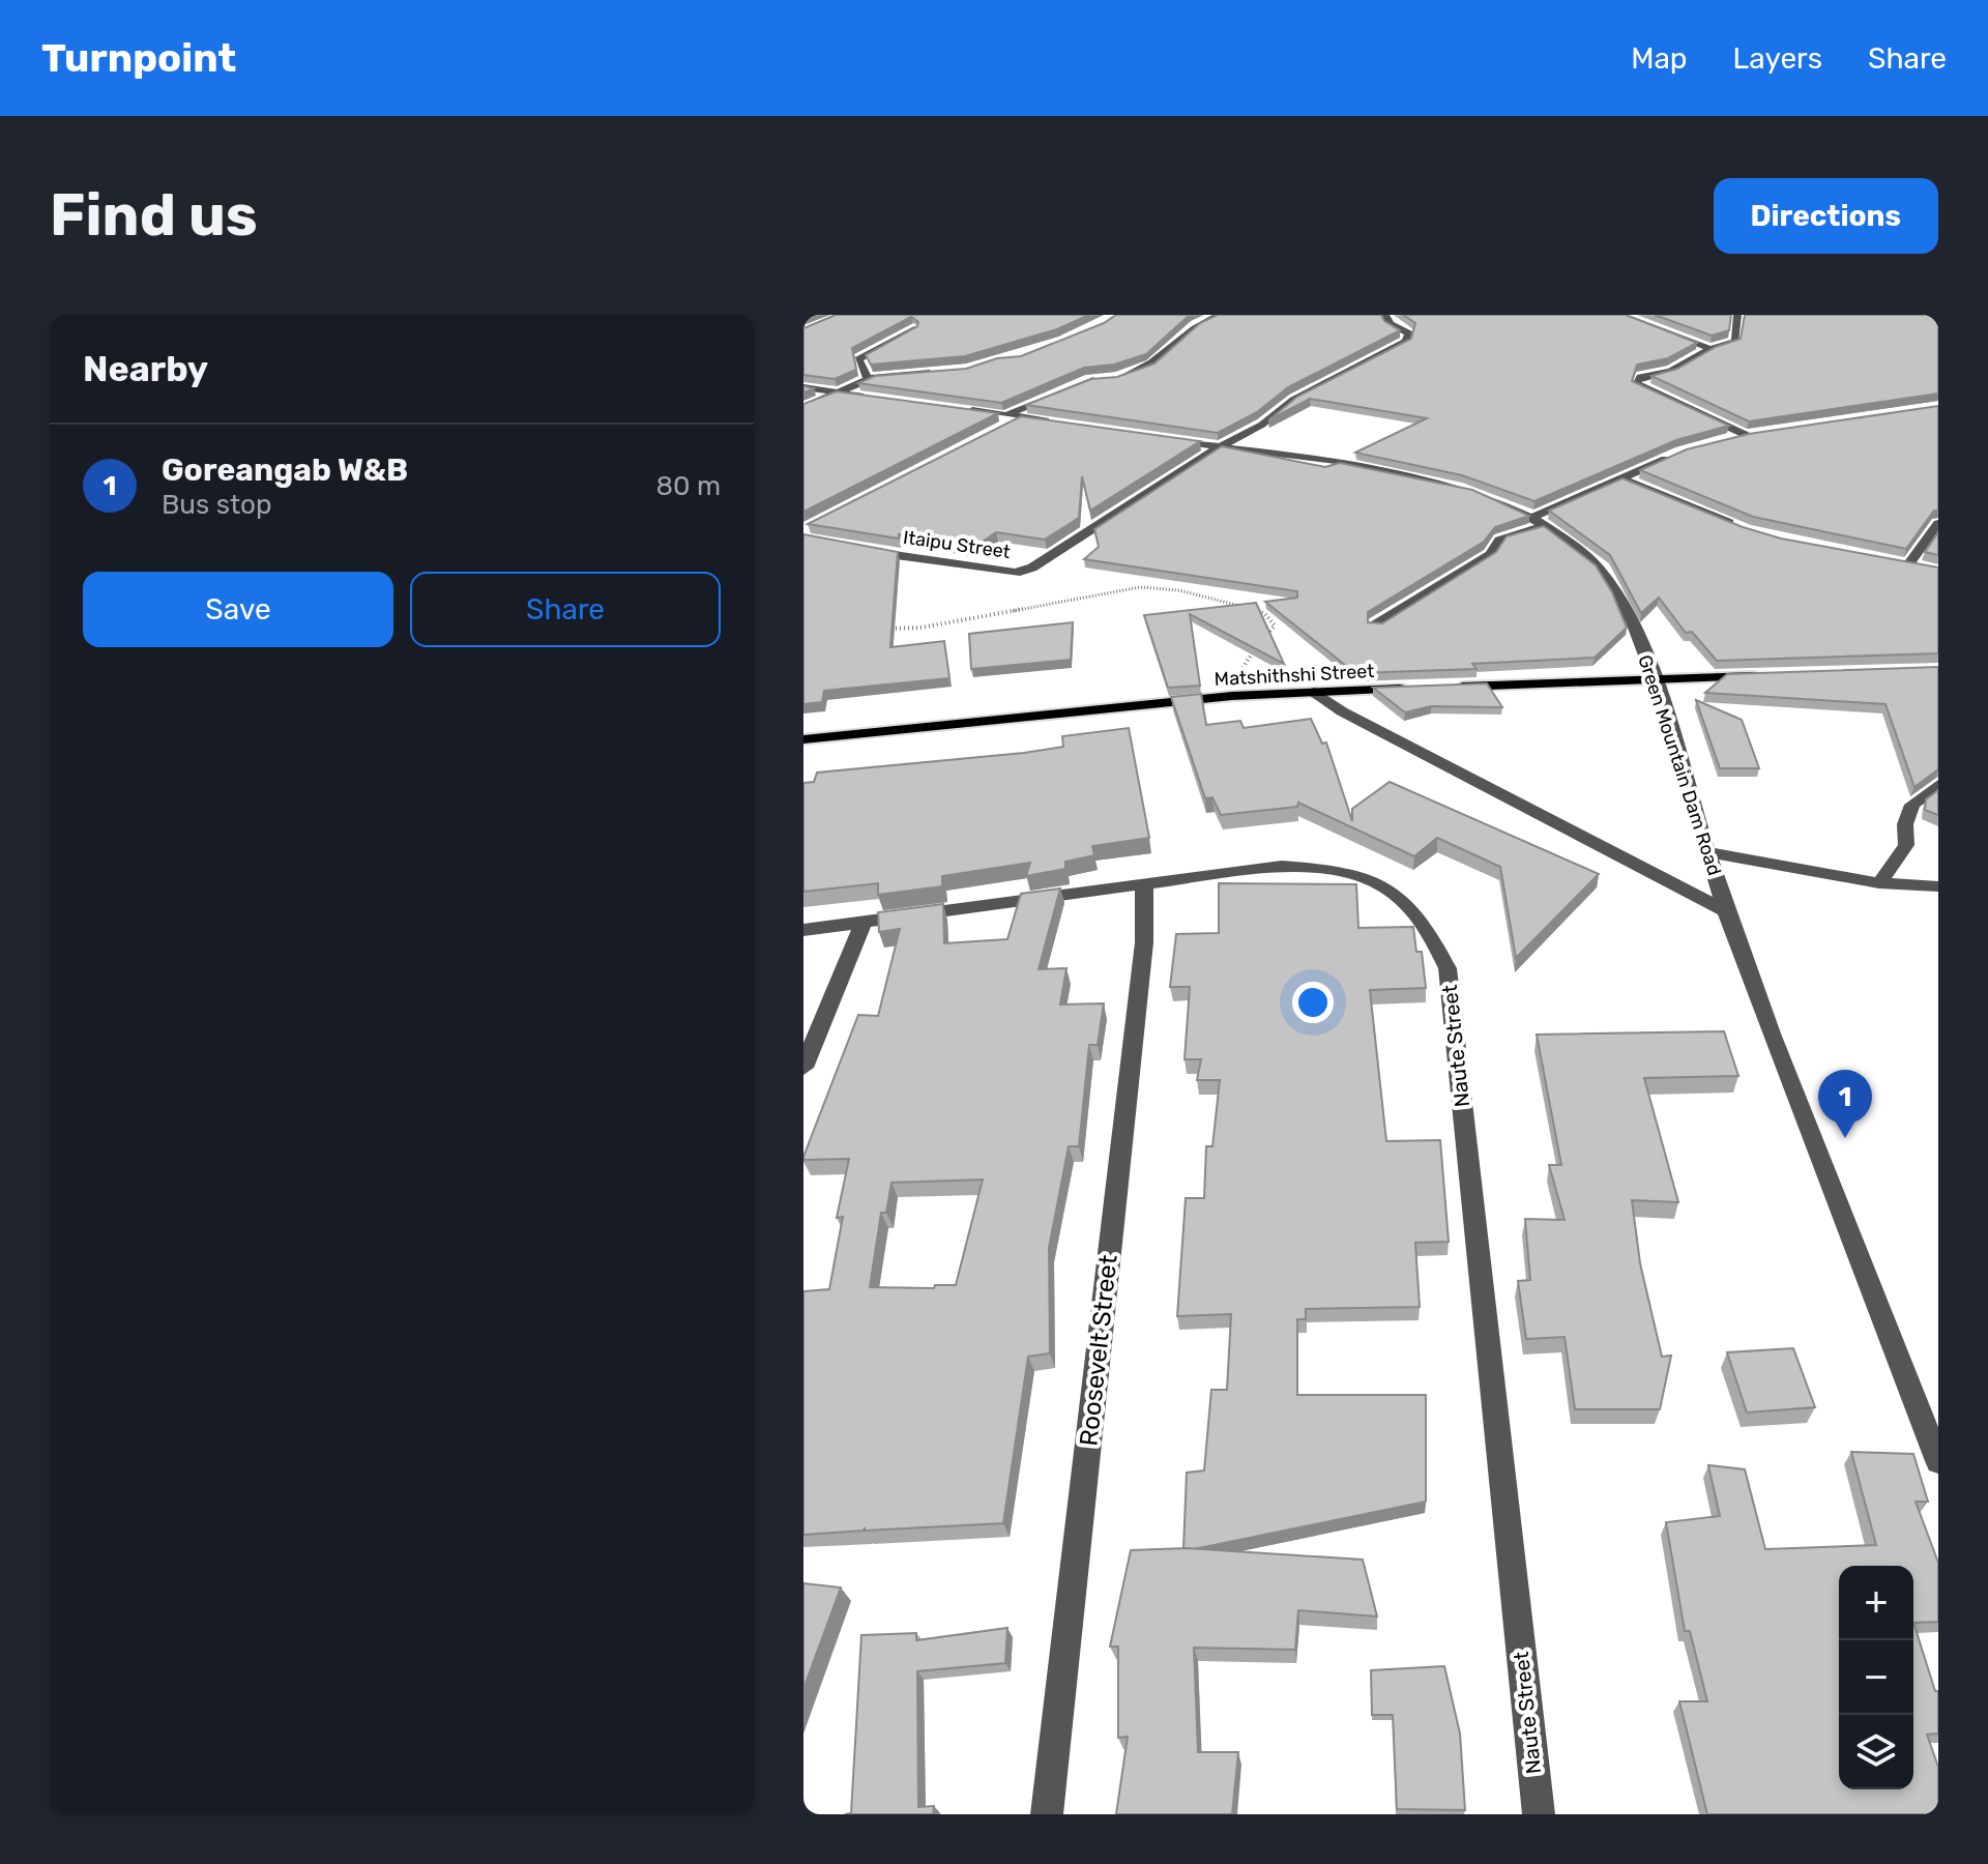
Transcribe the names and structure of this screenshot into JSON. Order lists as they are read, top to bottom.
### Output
{
  "streets": {
    "main road": ["Matshithshi Street"],
    "street": [
      "Itaipu Street",
      "Green Mountain Dam Road",
      "Naute Street",
      "Roosevelt Street"
    ]
  },
  "crossings": [
    ["Itaipu Street", "Green Mountain Dam Road"],
    ["Naute Street", "Roosevelt Street"]
  ],
  "page": {
    "header": "Turnpoint",
    "nav": ["Map", "Layers", "Share"],
    "buttons": [
      "Directions",
      ["Save", "Share"]
    ],
    "title": "Find us",
    "heading": "Nearby",
    "list": [
      {
        "mark": "1",
        "name": "Goreangab W&B",
        "note": "Bus stop",
        "value": "80 m"
      }
    ],
    "pins": "1",
    "map_buttons": ["+", "−"]
  }
}
